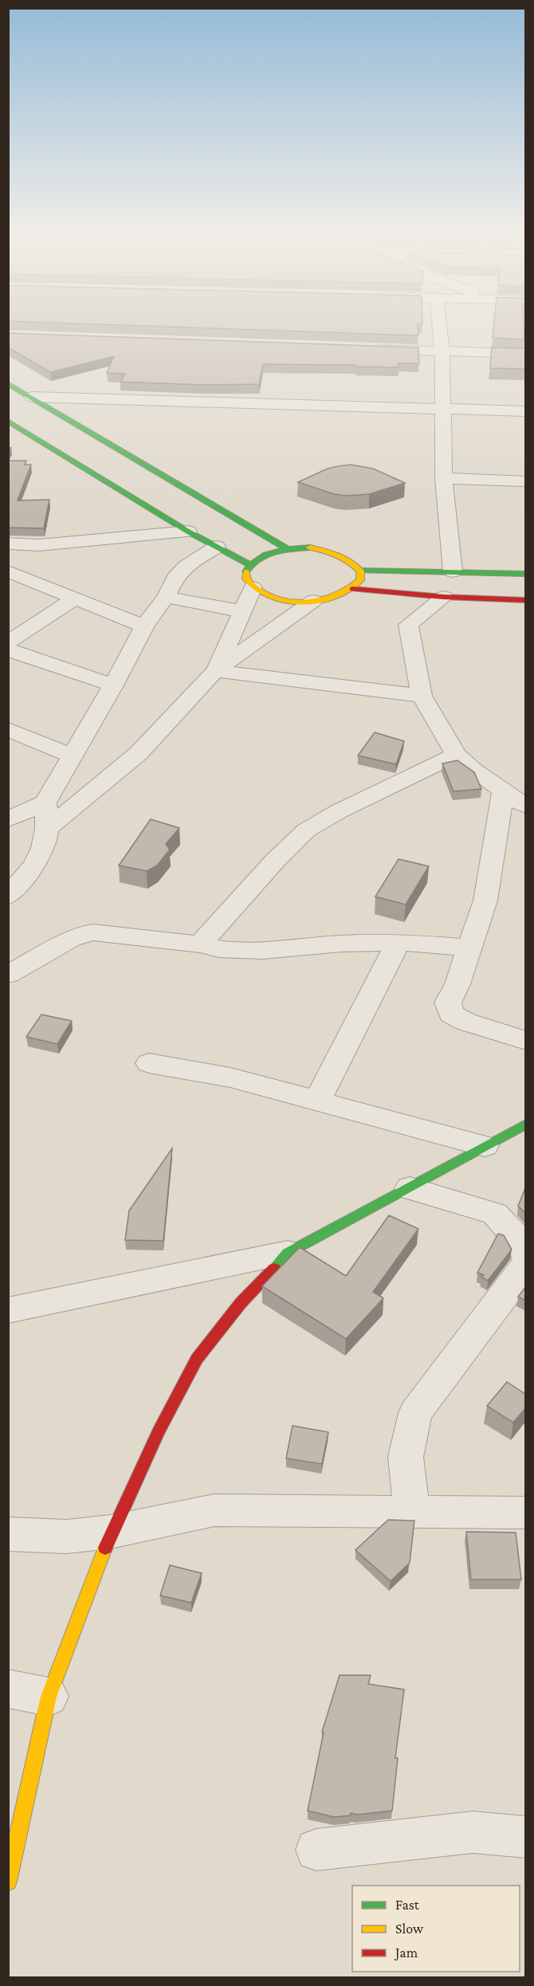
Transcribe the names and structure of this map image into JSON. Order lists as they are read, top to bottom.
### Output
{
  "legend": ["Fast", "Slow", "Jam"]
}
